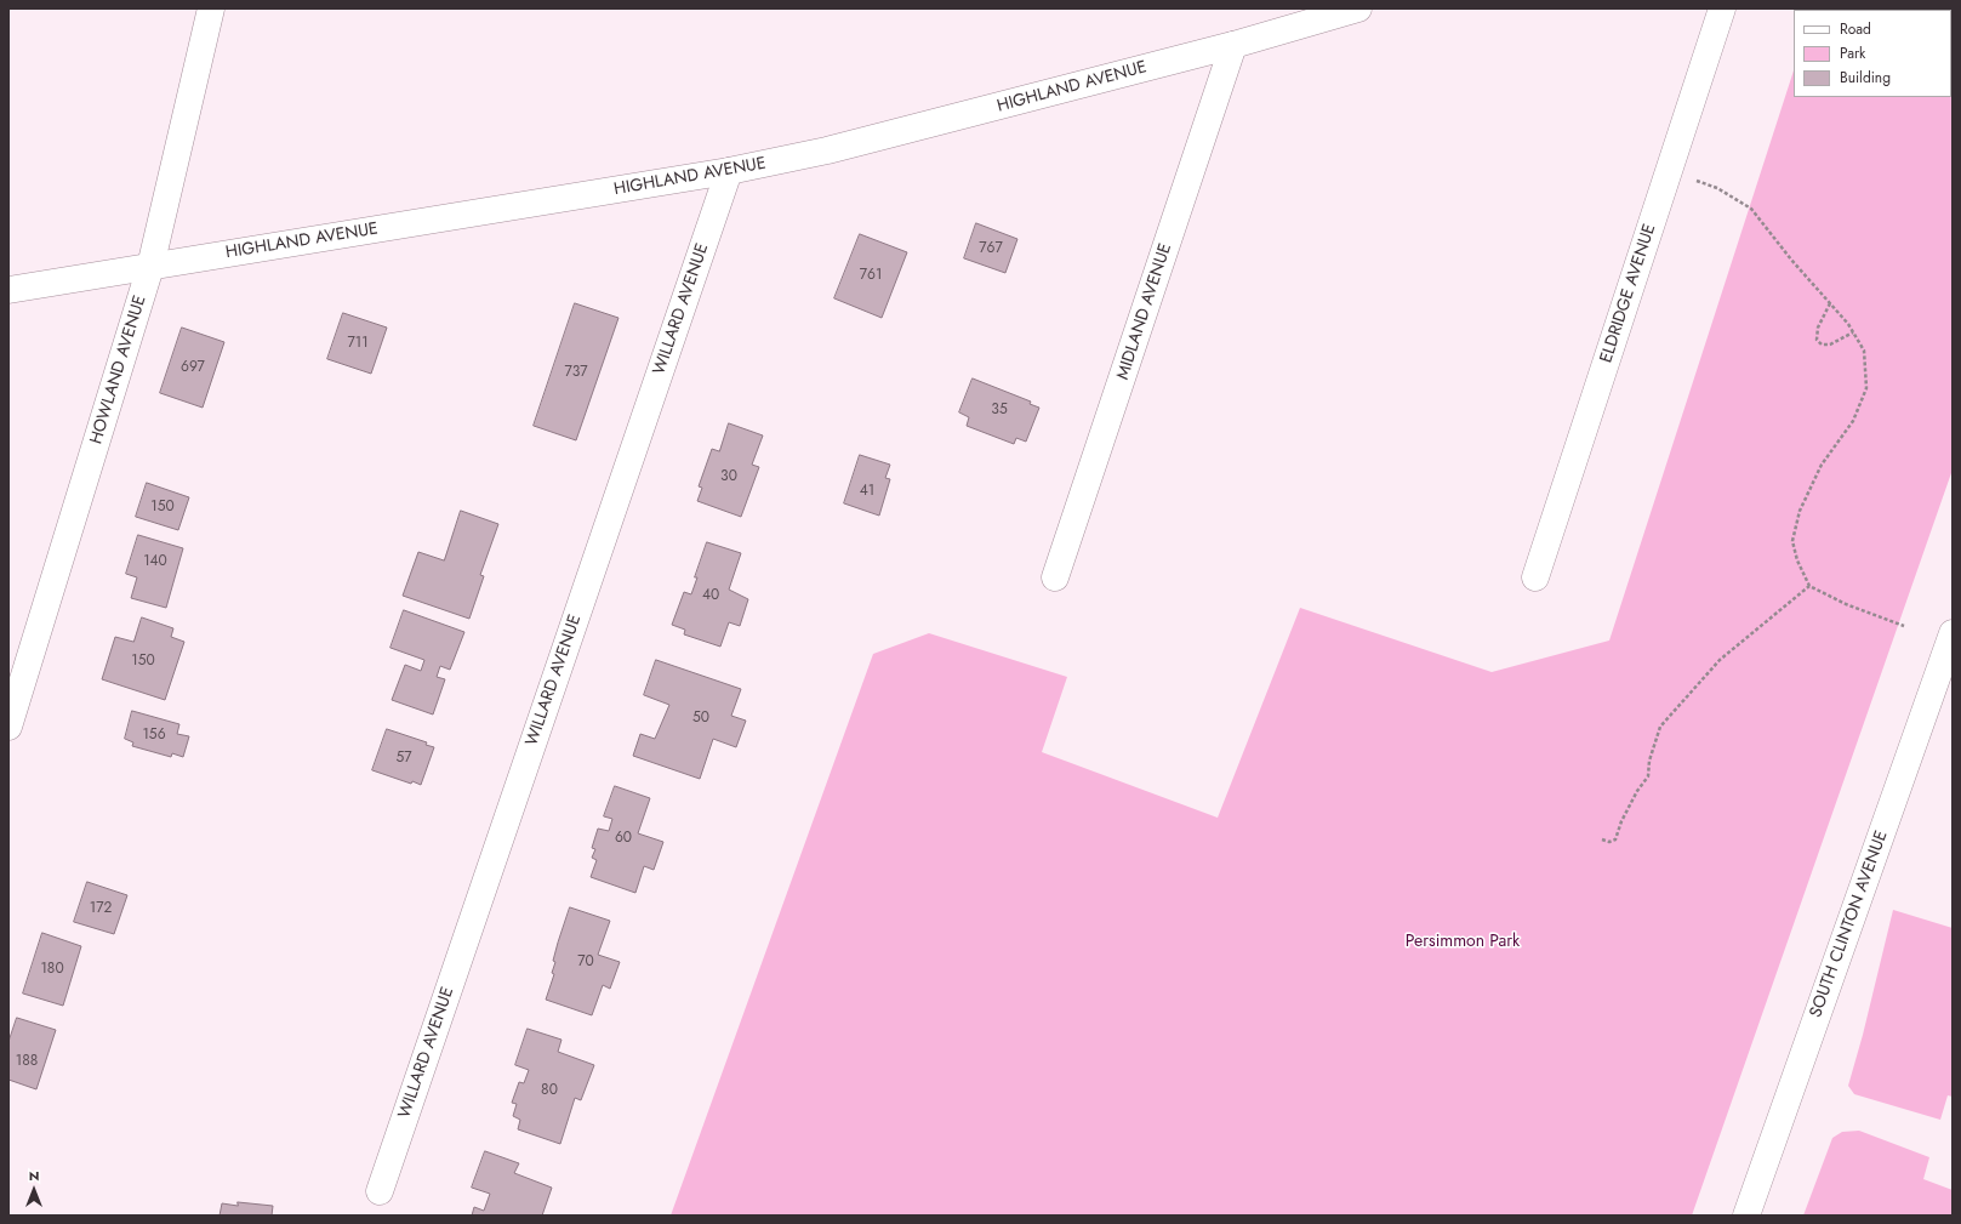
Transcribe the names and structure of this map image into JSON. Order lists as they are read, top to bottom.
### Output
{
  "streets": {
    "street": [
      "HIGHLAND AVENUE",
      "ELDRIDGE AVENUE",
      "WILLARD AVENUE",
      "MIDLAND AVENUE",
      "HOWLAND AVENUE",
      "SOUTH CLINTON AVENUE"
    ]
  },
  "crossings": [
    ["HIGHLAND AVENUE", "WILLARD AVENUE"],
    ["HIGHLAND AVENUE", "MIDLAND AVENUE"],
    ["HIGHLAND AVENUE", "HOWLAND AVENUE"]
  ],
  "parks": ["Persimmon Park"],
  "house_numbers": [
    "767",
    "761",
    "711",
    "697",
    "737",
    "35",
    "30",
    "41",
    "150",
    "140",
    "40",
    "150",
    "50",
    "156",
    "57",
    "60",
    "172",
    "70",
    "180",
    "188",
    "80"
  ],
  "legend": ["Road", "Park", "Building"],
  "north": "top"
}
